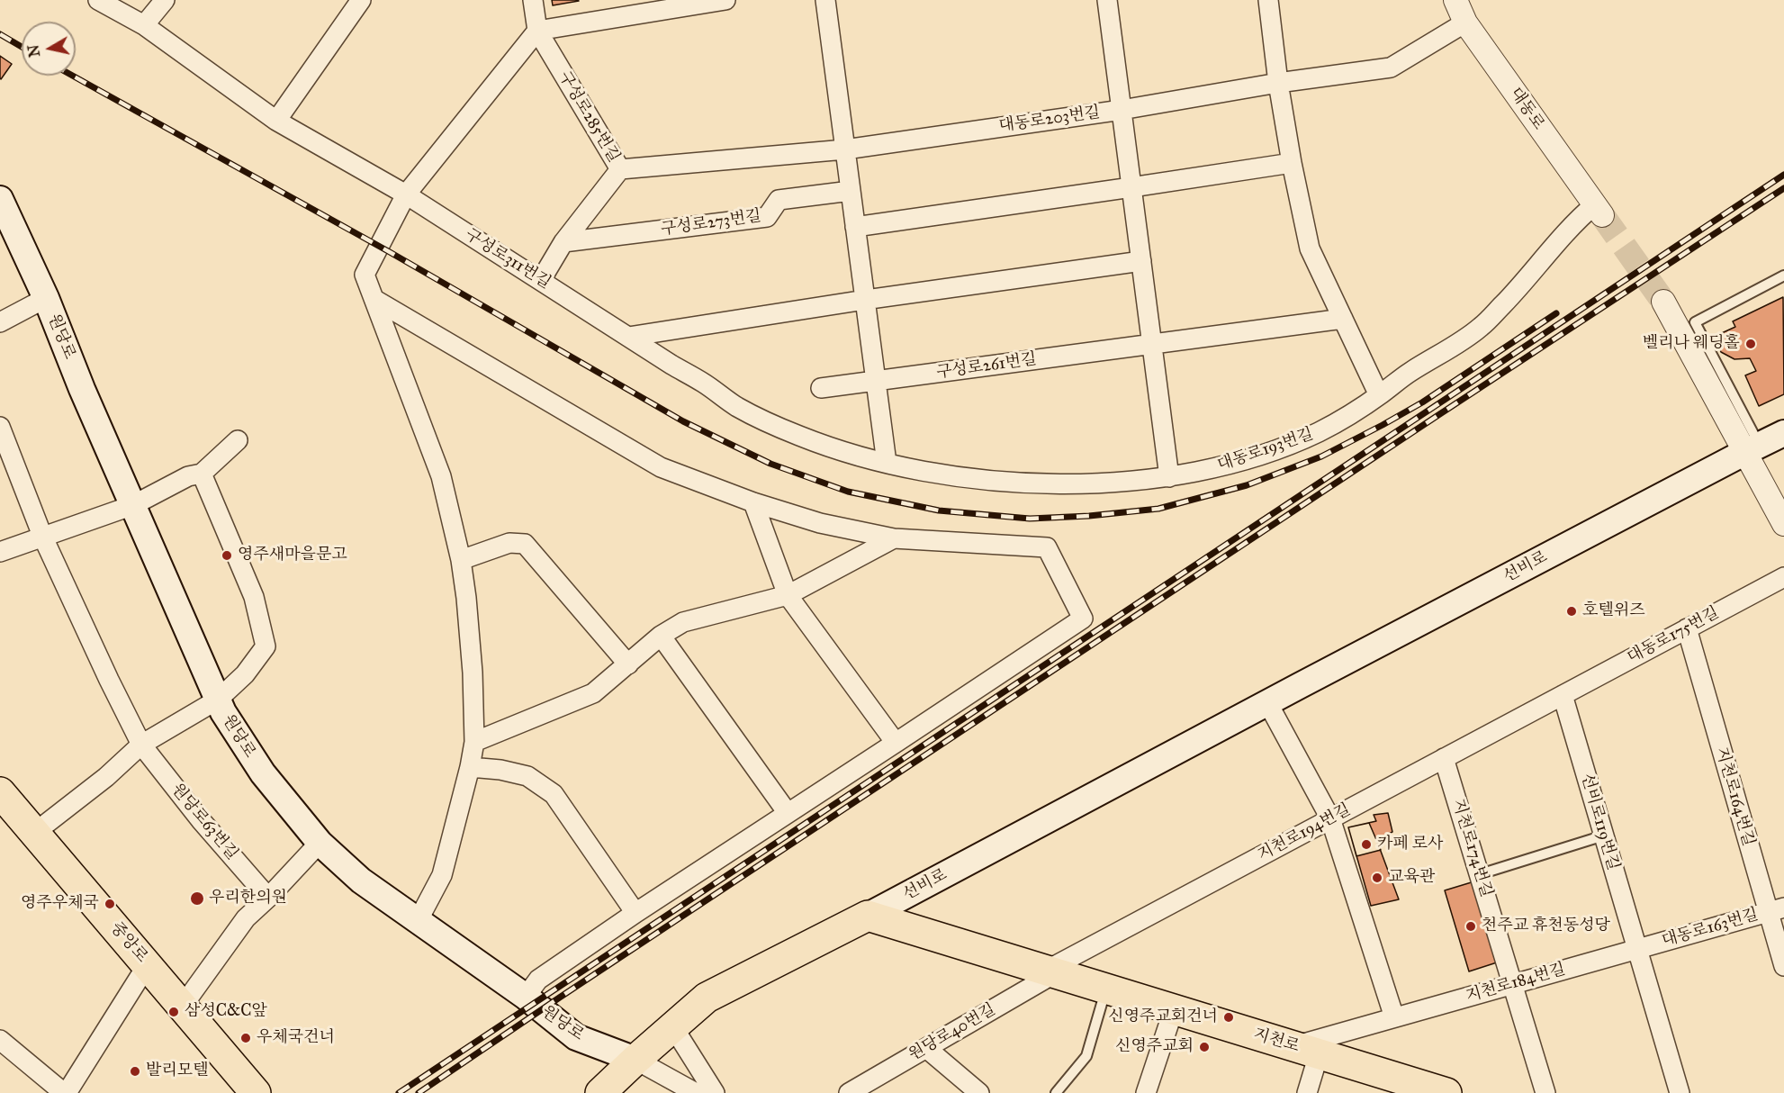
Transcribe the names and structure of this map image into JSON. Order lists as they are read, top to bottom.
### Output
{
  "streets": {
    "main road": [
      "원당로",
      "선비로",
      "중앙로",
      "지천로"
    ],
    "street": [
      "대동로",
      "구성로285번길",
      "대동로203번길",
      "구성로273번길",
      "구성로311번길",
      "구성로261번길",
      "대동로193번길",
      "대동로175번길",
      "지천로164번길",
      "원당로63번길",
      "선비로119번길",
      "지천로194번길",
      "지천로174번길",
      "대동로163번길",
      "지천로184번길",
      "원당로40번길"
    ]
  },
  "crossings": [
    ["대동로", "대동로203번길"],
    ["대동로", "대동로193번길"],
    ["구성로285번길", "대동로203번길"],
    ["구성로285번길", "구성로273번길"],
    ["구성로285번길", "구성로311번길"],
    ["구성로311번길", "대동로193번길"],
    ["원당로", "선비로"],
    ["선비로", "지천로"],
    ["대동로175번길", "지천로164번길"],
    ["대동로175번길", "선비로119번길"],
    ["대동로175번길", "지천로194번길"],
    ["지천로164번길", "대동로163번길"],
    ["선비로119번길", "지천로194번길"],
    ["선비로119번길", "대동로163번길"],
    ["선비로119번길", "지천로184번길"],
    ["지천로194번길", "지천로174번길"],
    ["지천로194번길", "원당로40번길"],
    ["지천로194번길", "지천로"],
    ["지천로174번길", "지천로184번길"],
    ["대동로163번길", "지천로184번길"],
    ["지천로184번길", "지천로"],
    ["원당로40번길", "지천로"]
  ],
  "places": [
    "벨리나 웨딩홀",
    "영주새마을문고",
    "호텔위즈",
    "카페 로사",
    "교육관",
    "우리한의원",
    "영주우체국",
    "천주교 휴천동성당",
    "삼성C&C앞",
    "신영주교회건너",
    "우체국건너",
    "신영주교회",
    "발리모텔"
  ],
  "north": "left"
}
